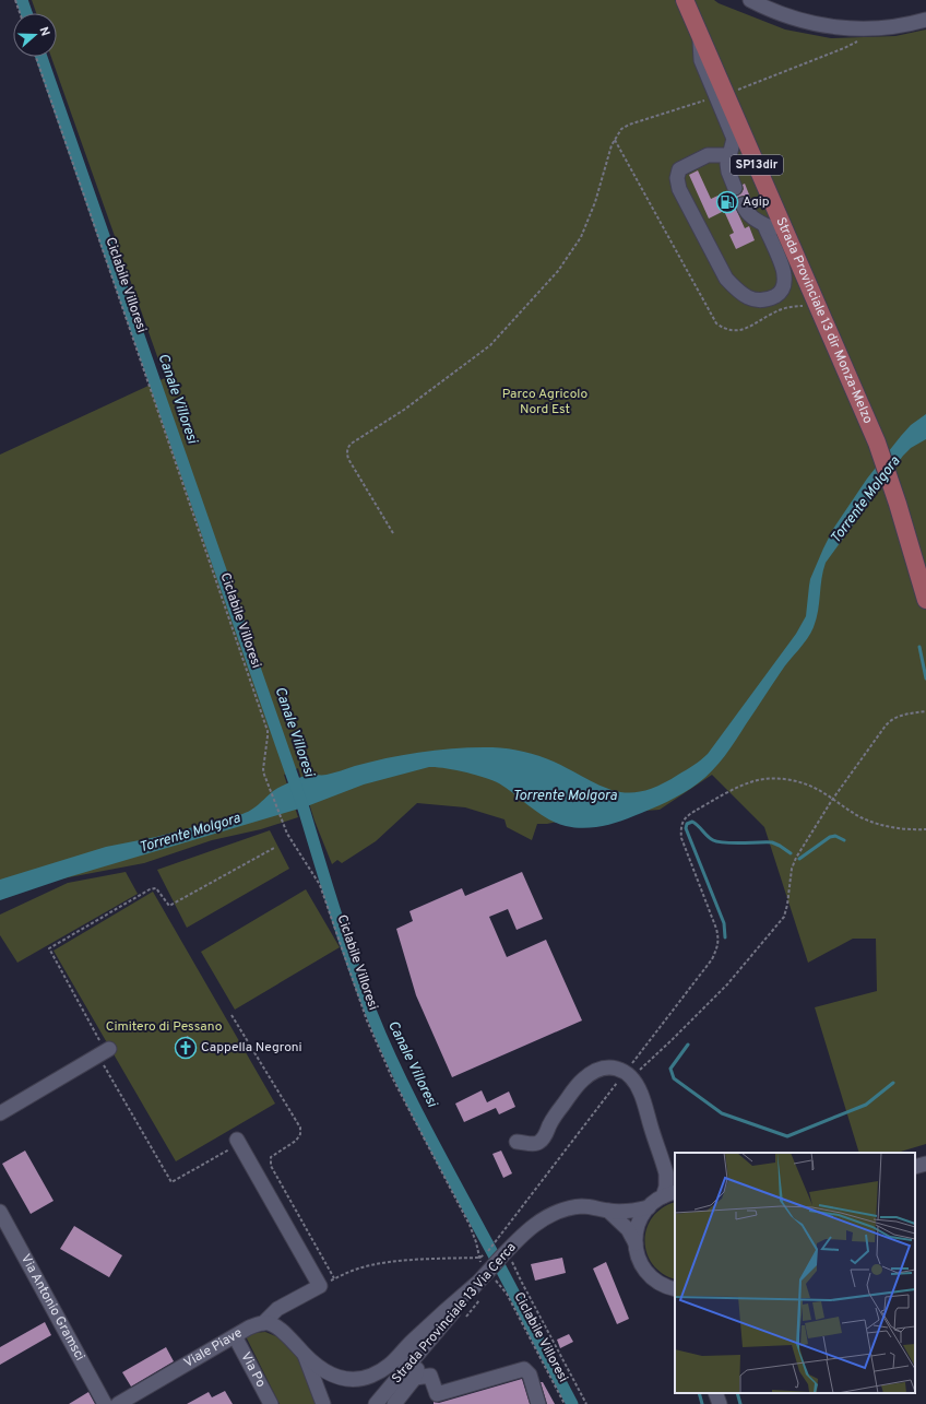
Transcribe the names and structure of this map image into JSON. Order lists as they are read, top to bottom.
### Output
{
  "streets": {
    "main road": ["SP13dir", "Strada Provinciale 13 dir Monza-Melzo"],
    "street": [
      "Via Antonio Gramsci",
      "Strada Provinciale 13 Via Cerca",
      "Viale Piave",
      "Via Po"
    ],
    "path": ["Ciclabile Villoresi"]
  },
  "crossings": [
    ["Viale Piave", "Via Po"]
  ],
  "water": ["Canale Villoresi", "Torrente Molgora"],
  "parks": ["Parco Agricolo Nord Est", "Cimitero di Pessano"],
  "places": {
    "fuel station": ["Agip"],
    "church": ["Cappella Negroni"]
  },
  "north": "right"
}
